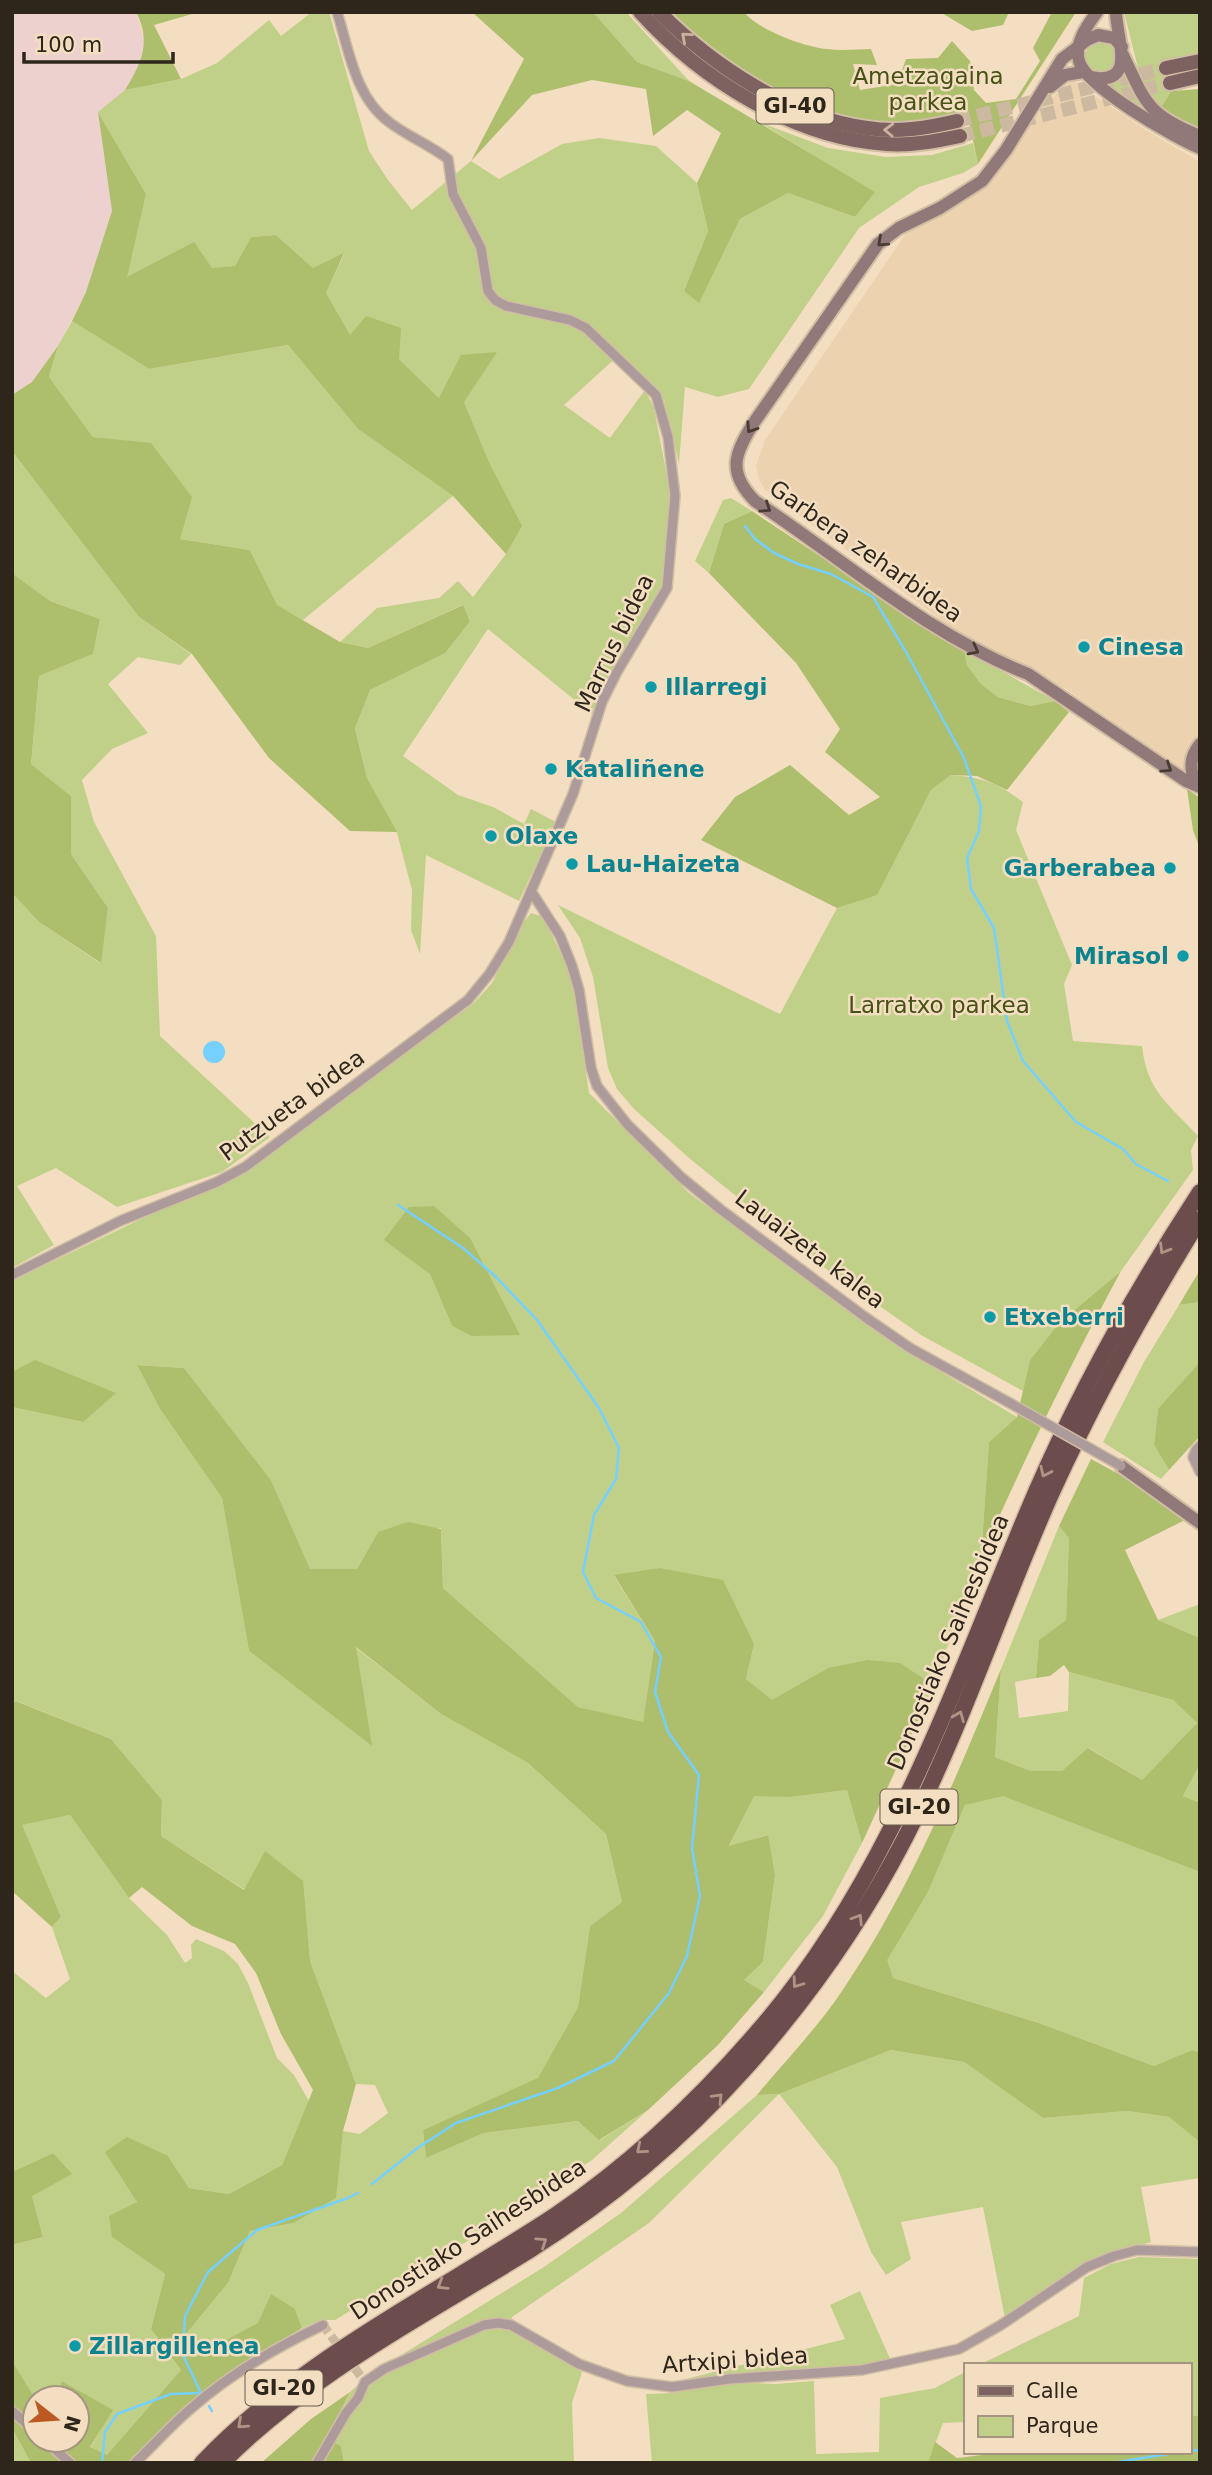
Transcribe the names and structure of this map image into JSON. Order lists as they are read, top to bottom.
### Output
{
  "streets": {
    "highway": ["Donostiako Saihesbidea", "GI-20"],
    "main road": ["GI-40"],
    "street": [
      "Garbera zeharbidea",
      "Marrus bidea",
      "Putzueta bidea",
      "Lauaizeta kalea",
      "Artxipi bidea"
    ]
  },
  "crossings": [
    ["Marrus bidea", "Putzueta bidea"],
    ["Marrus bidea", "Lauaizeta kalea"],
    ["Putzueta bidea", "Lauaizeta kalea"]
  ],
  "parks": ["Ametzagaina parkea", "Larratxo parkea"],
  "places": [
    "Cinesa",
    "Illarregi",
    "Kataliñene",
    "Olaxe",
    "Lau-Haizeta",
    "Garberabea",
    "Mirasol",
    "Etxeberri",
    "Zillargillenea"
  ],
  "legend": ["Calle", "Parque"],
  "scale_bar": "100 m",
  "north": "right"
}
